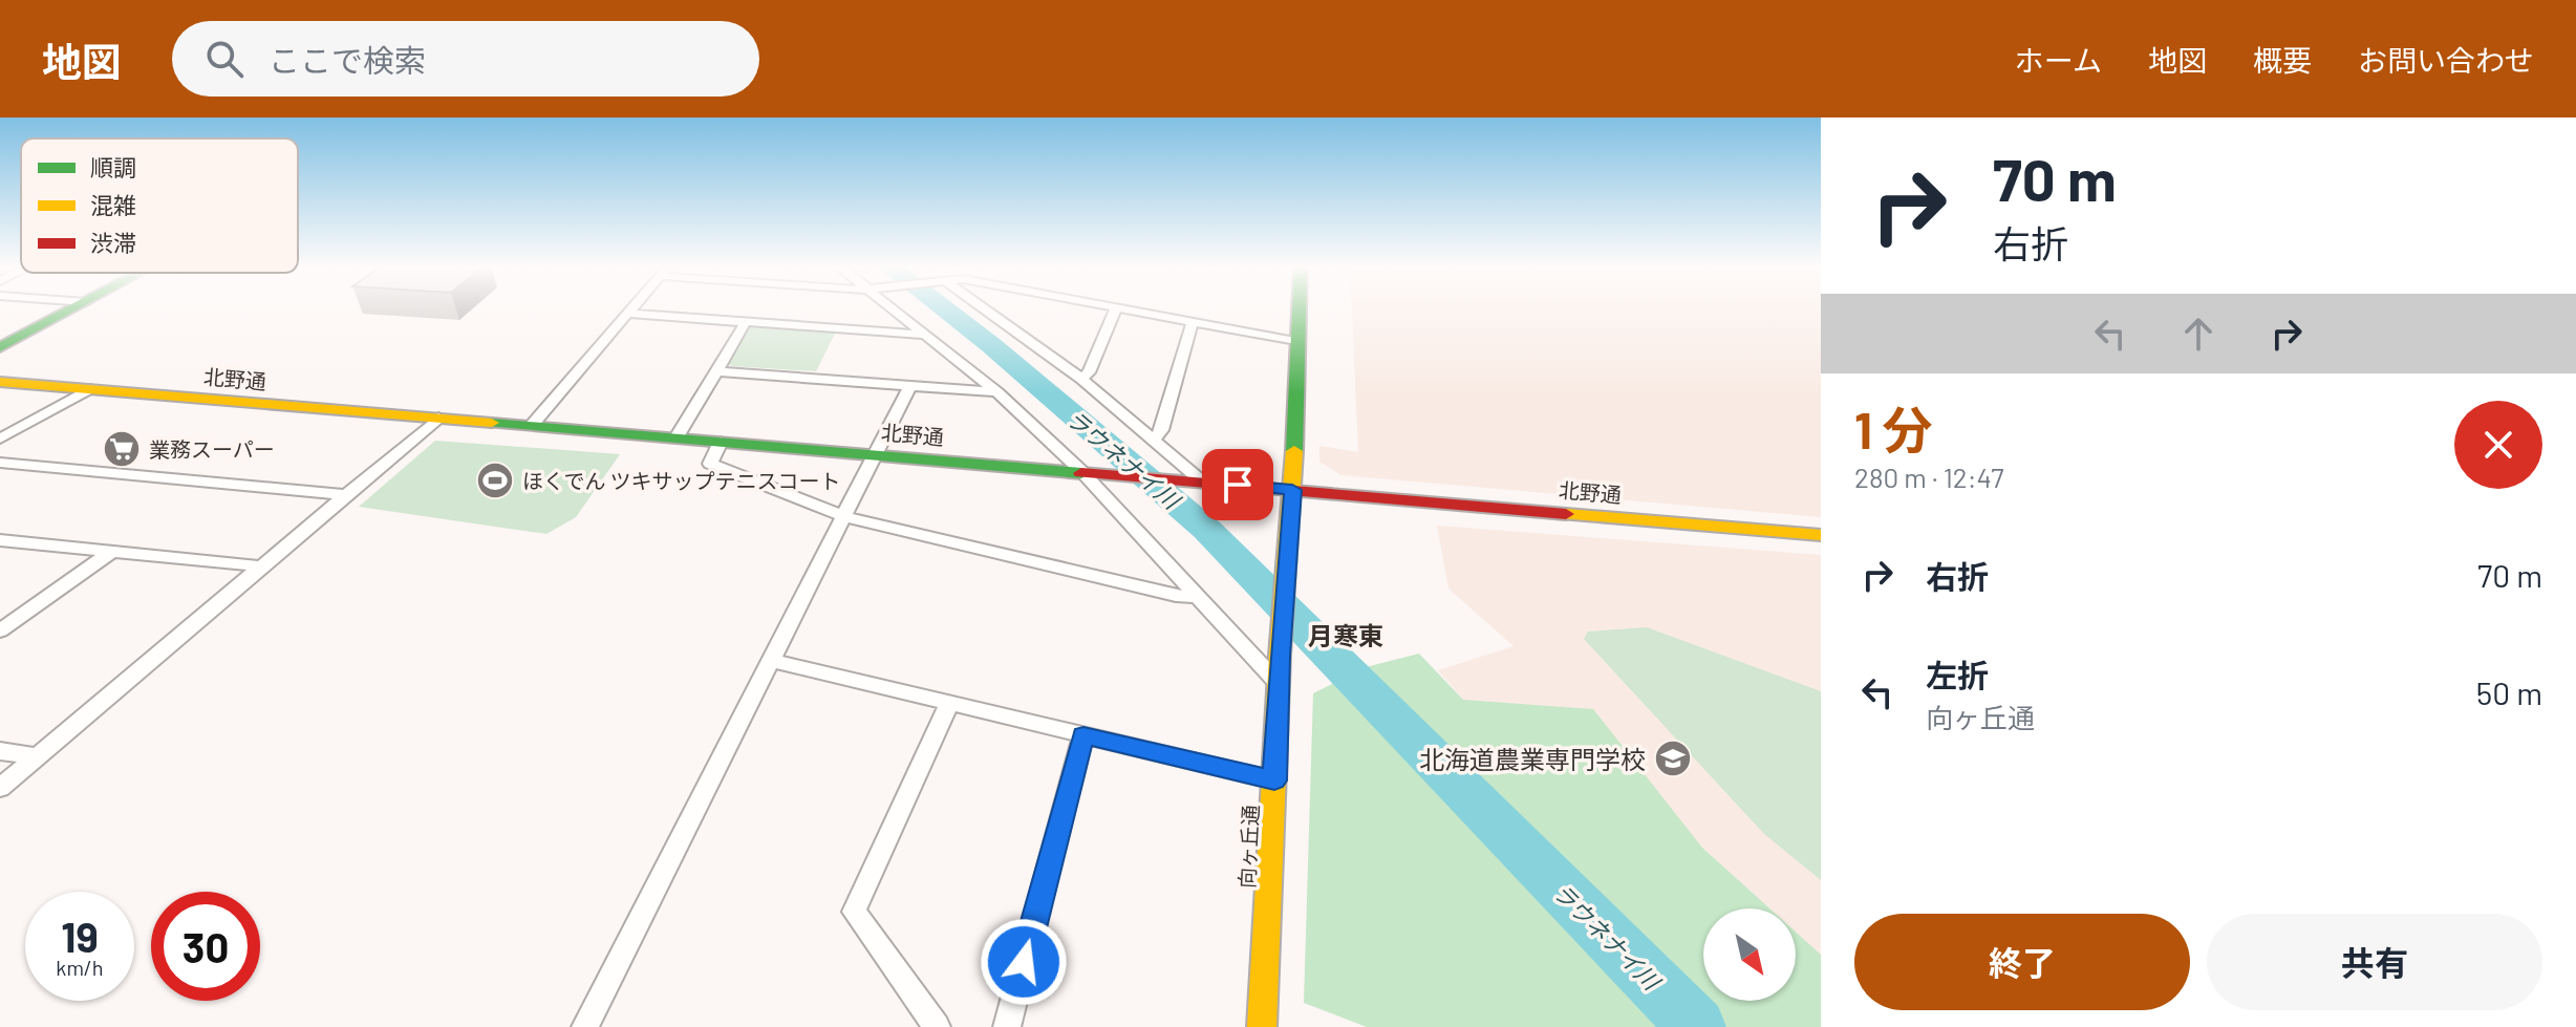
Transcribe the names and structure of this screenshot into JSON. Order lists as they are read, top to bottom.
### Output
{
  "streets": {
    "street": ["北野通", "向ヶ丘通"]
  },
  "crossings": [
    ["北野通", "向ヶ丘通"]
  ],
  "districts": ["月寒東"],
  "water": ["ラウネナイ川"],
  "places": {
    "supermarket": ["業務スーパー"],
    "sports": ["ほくでん ツキサップテニスコート"],
    "school or university": ["北海道農業専門学校"]
  },
  "legend": ["順調", "混雑", "渋滞"],
  "north": "bottom right",
  "page": {
    "header": "地図",
    "search": "ここで検索",
    "nav": [
      "ホーム",
      "地図",
      "概要",
      "お問い合わせ"
    ],
    "turn": ["70 m", "右折"],
    "heading": ["1 分", "280 m · 12:47"],
    "list": [
      {
        "name": "右折",
        "value": "70 m"
      },
      {
        "name": "左折",
        "note": "向ヶ丘通",
        "value": "50 m"
      }
    ],
    "speed": "19 km/h",
    "limit": "30",
    "buttons": ["終了", "共有"]
  }
}
